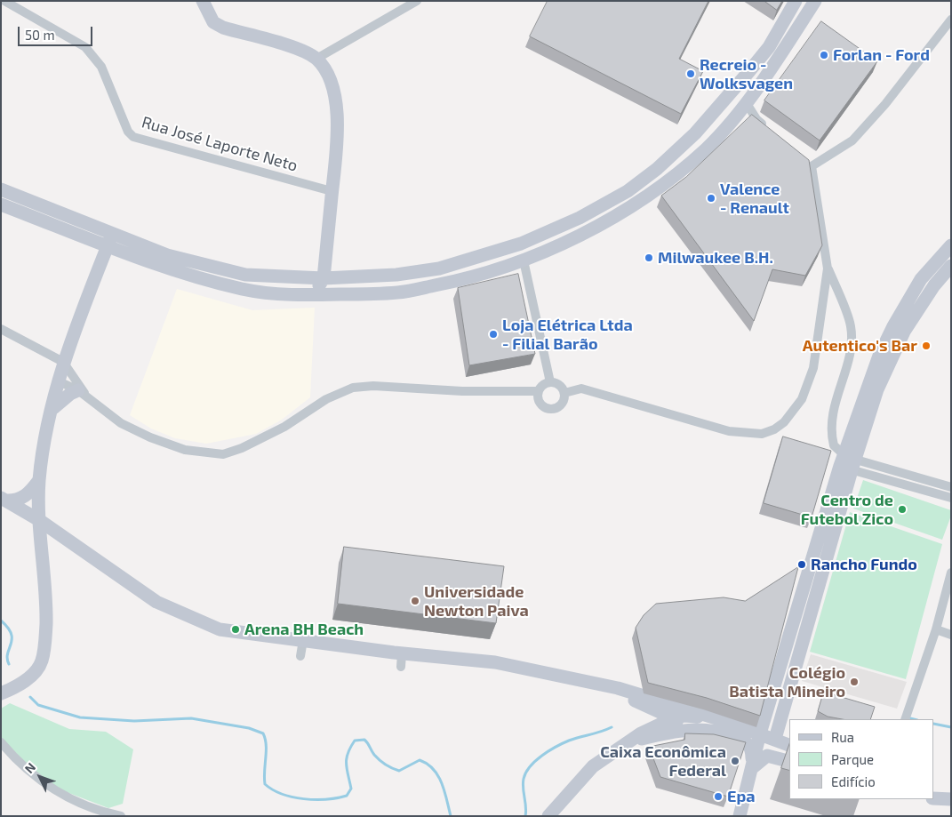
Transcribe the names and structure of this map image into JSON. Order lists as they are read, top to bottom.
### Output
{
  "streets": {
    "street": ["Rua José Laporte Neto"]
  },
  "places": [
    "Forlan - Ford",
    "Recreio - Wolksvagen",
    "Valence - Renault",
    "Milwaukee B.H.",
    "Loja Elétrica Ltda - Filial Barão",
    "Autentico's Bar",
    "Centro de Futebol Zico",
    "Rancho Fundo",
    "Universidade Newton Paiva",
    "Arena BH Beach",
    "Colégio Batista Mineiro",
    "Caixa Econômica Federal",
    "Epa"
  ],
  "legend": ["Rua", "Parque", "Edifício"],
  "scale_bar": "50 m",
  "north": "top left"
}
